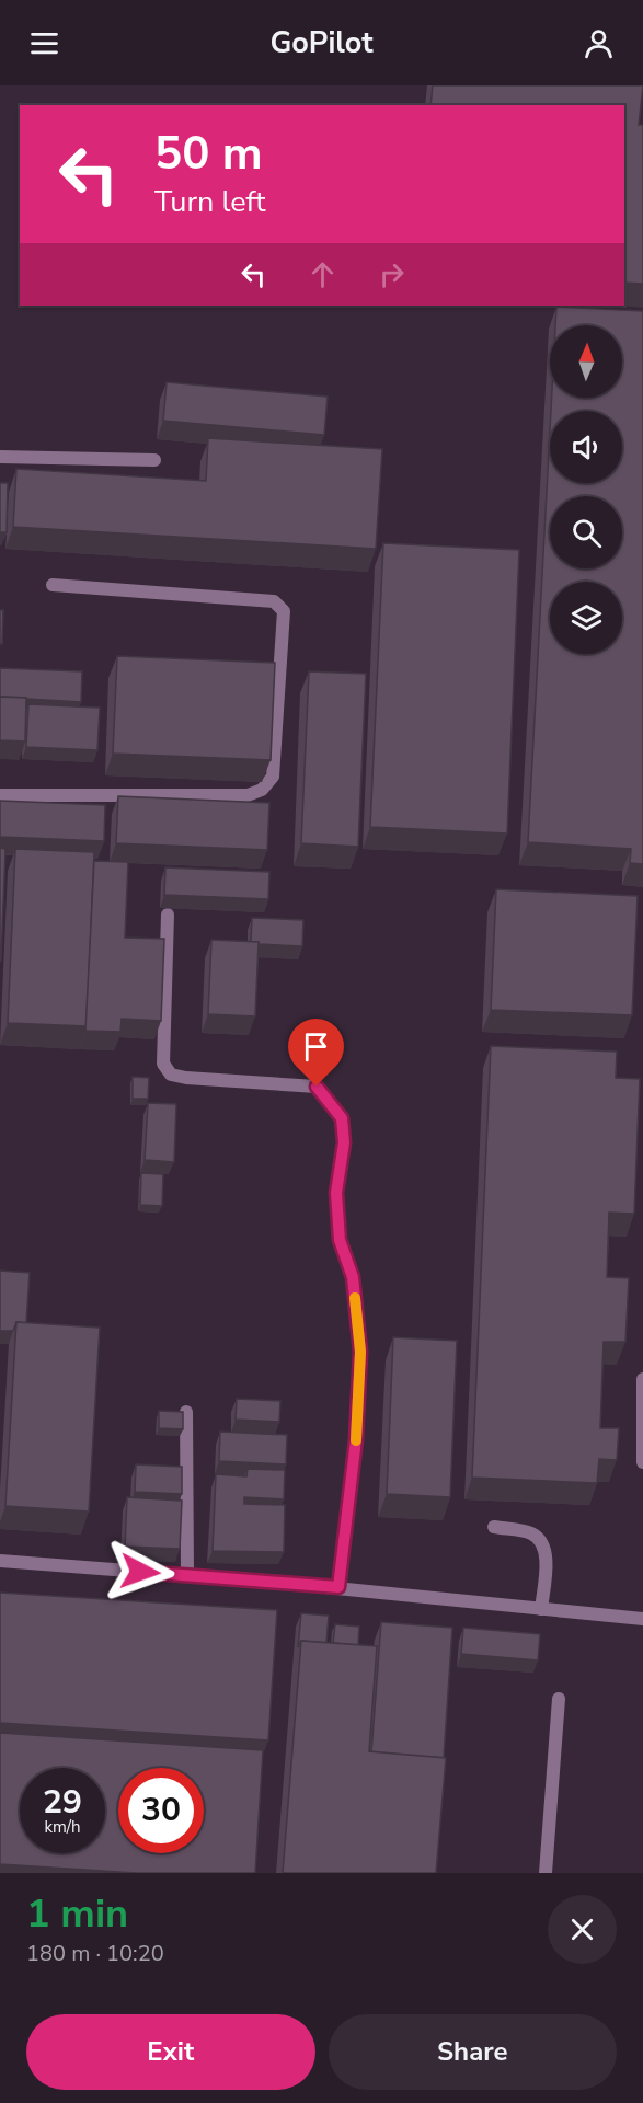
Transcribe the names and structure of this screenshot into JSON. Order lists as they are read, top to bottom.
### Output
{
  "north": "top",
  "page": {
    "header": "GoPilot",
    "turn": ["50 m", "Turn left"],
    "speed": "29 km/h",
    "limit": "30",
    "heading": ["1 min", "180 m · 10:20"],
    "buttons": ["Exit", "Share"]
  }
}
